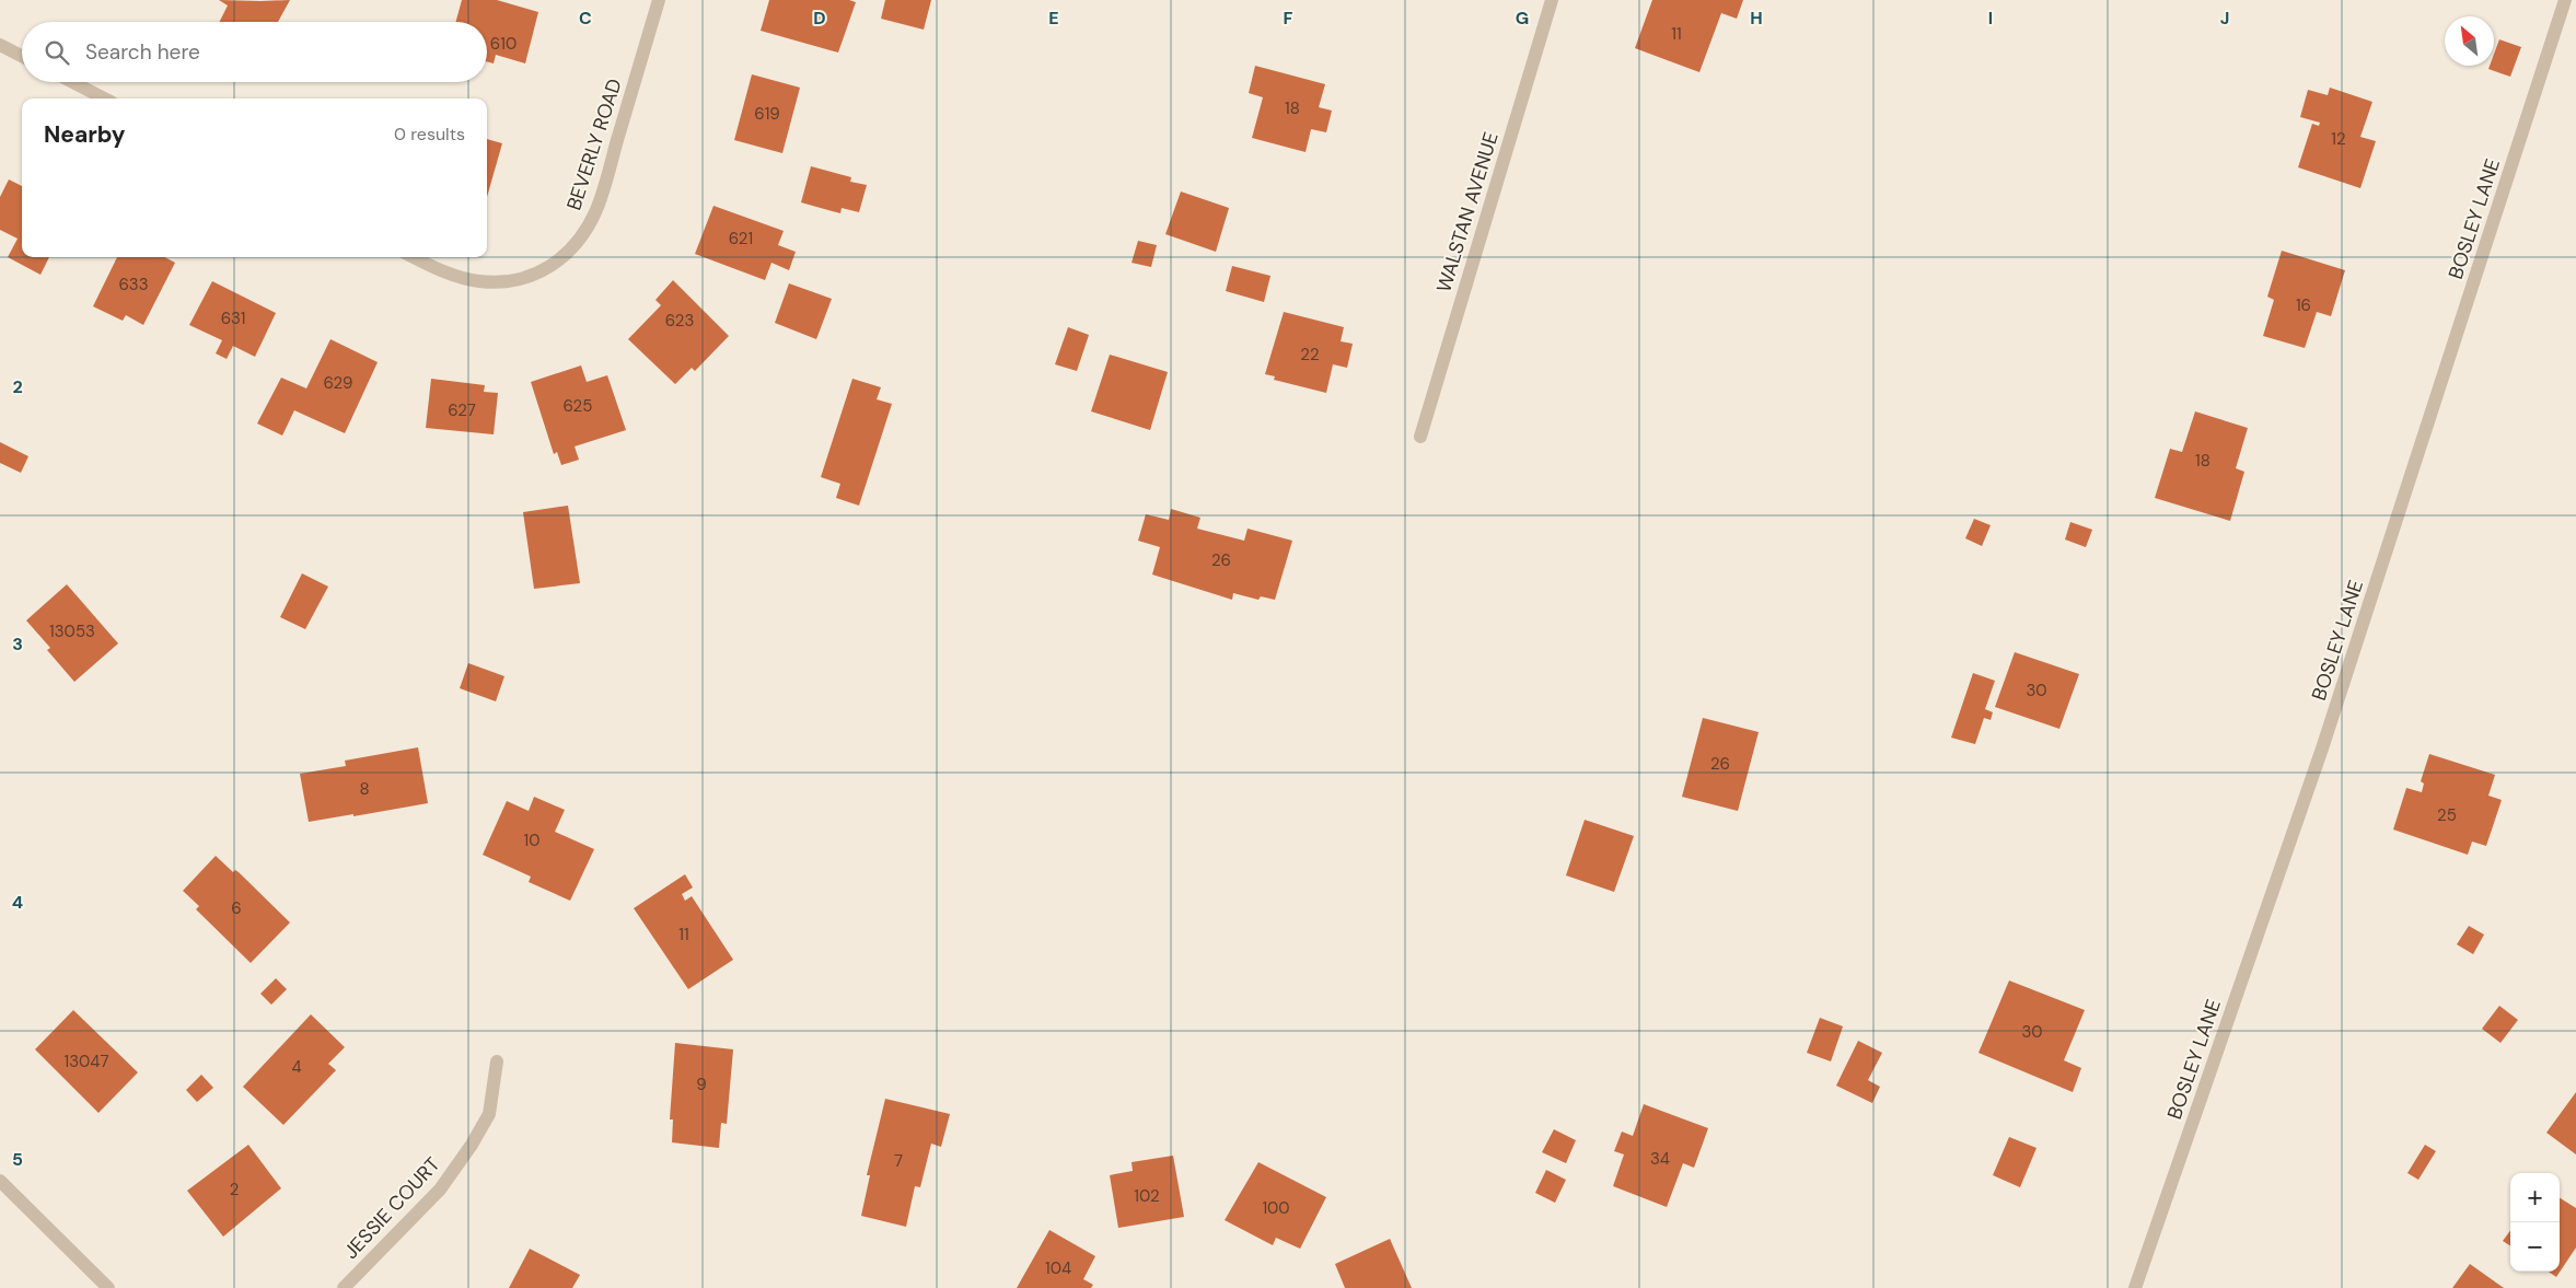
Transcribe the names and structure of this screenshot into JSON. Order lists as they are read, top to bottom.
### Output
{
  "streets": {
    "street": [
      "BEVERLY ROAD",
      "WALSTAN AVENUE",
      "BOSLEY LANE",
      "JESSIE COURT"
    ]
  },
  "house_numbers": [
    "11",
    "610",
    "18",
    "619",
    "12",
    "621",
    "633",
    "16",
    "631",
    "623",
    "22",
    "629",
    "625",
    "627",
    "18",
    "26",
    "13053",
    "30",
    "26",
    "8",
    "25",
    "10",
    "6",
    "11",
    "30",
    "13047",
    "4",
    "9",
    "34",
    "7",
    "2",
    "102",
    "100",
    "104"
  ],
  "north": "top left",
  "page": {
    "search": "Search here",
    "heading": ["Nearby", "0 results"],
    "map_buttons": ["+", "−"]
  },
  "grid": {
    "columns": [
      "C",
      "D",
      "E",
      "F",
      "G",
      "H",
      "I",
      "J"
    ],
    "rows": [
      "2",
      "3",
      "4",
      "5"
    ]
  }
}
